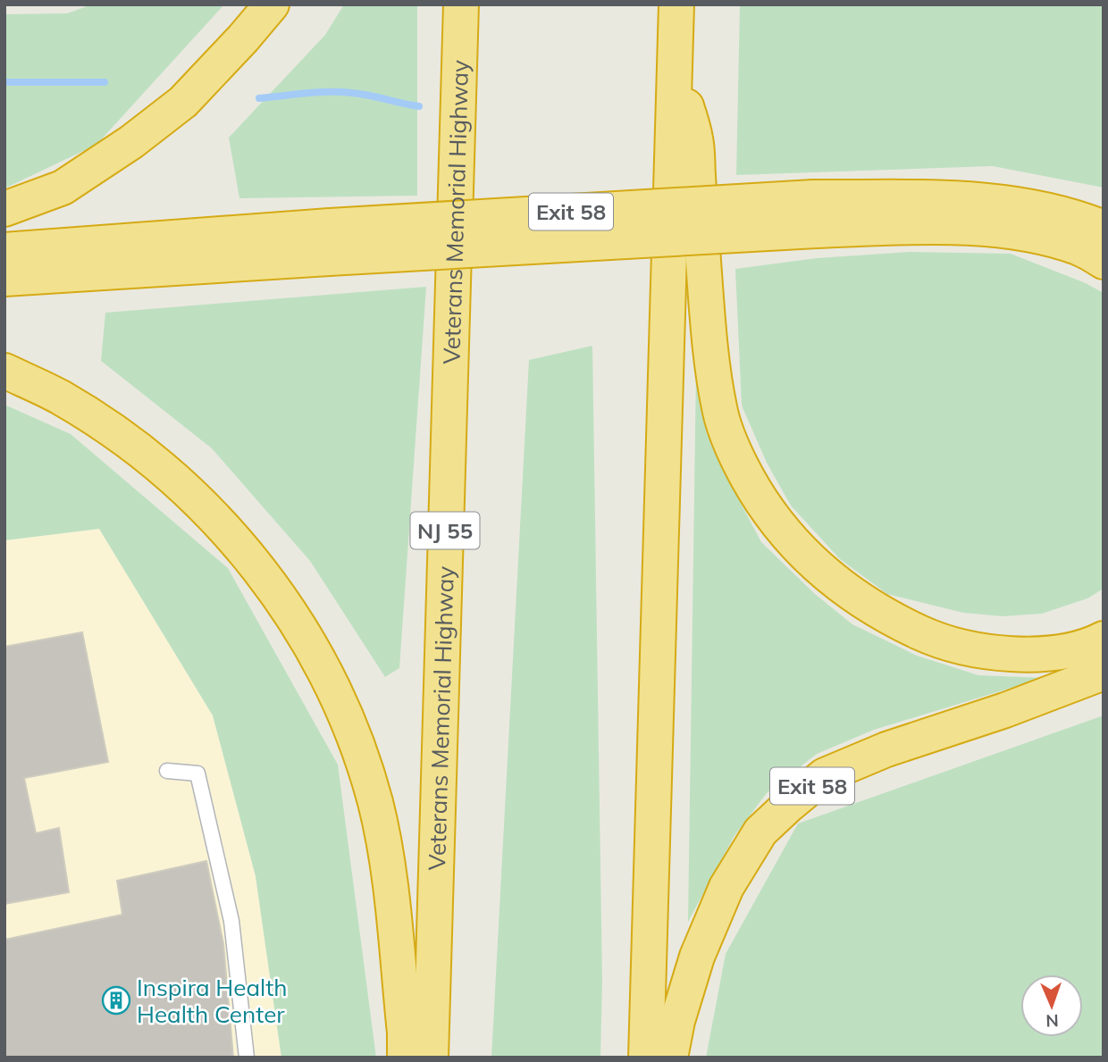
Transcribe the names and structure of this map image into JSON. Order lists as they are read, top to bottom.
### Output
{
  "streets": {
    "highway": ["Exit 58", "Veterans Memorial Highway", "NJ 55"]
  },
  "places": {
    "building": ["Inspira Health Health Center"]
  },
  "north": "bottom"
}
